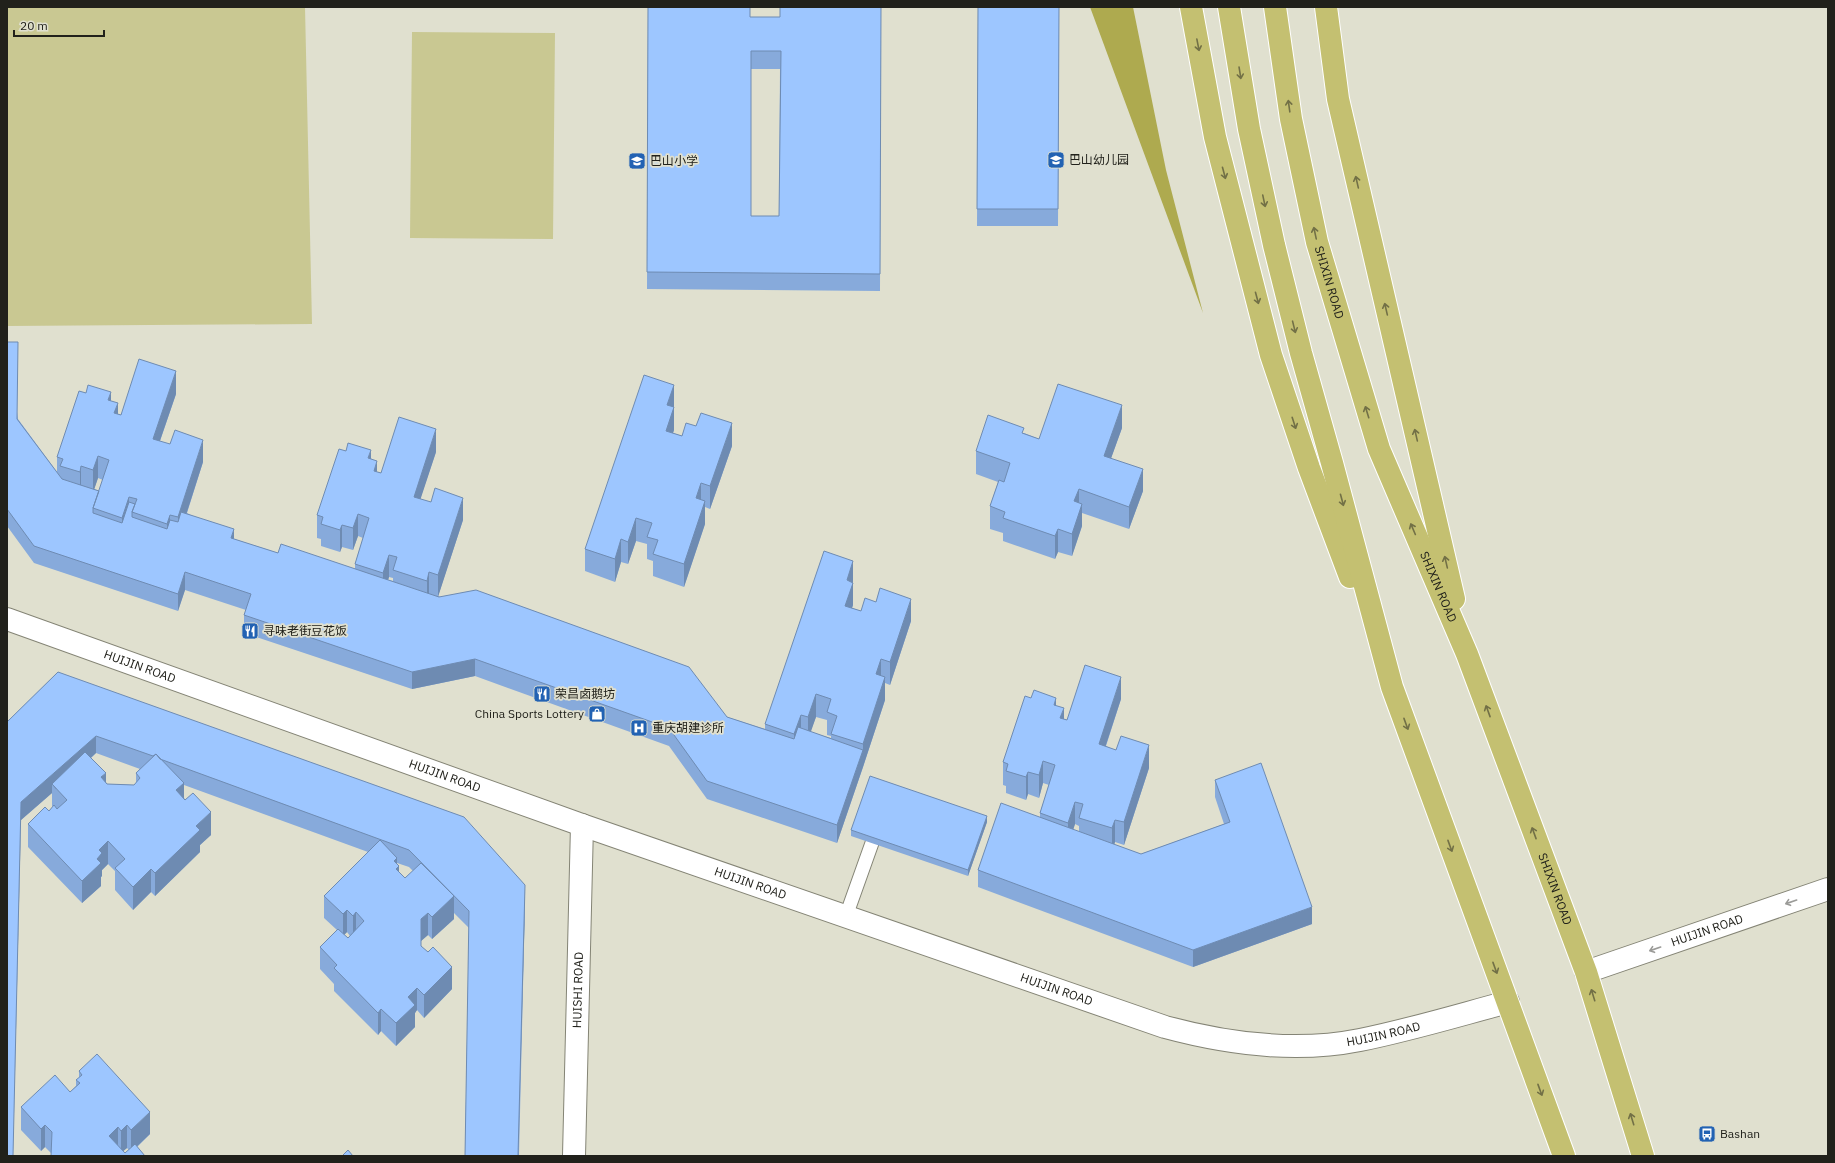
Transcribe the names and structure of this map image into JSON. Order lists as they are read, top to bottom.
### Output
{
  "streets": {
    "main road": ["SHIXIN ROAD"],
    "street": ["HUIJIN ROAD", "HUISHI ROAD"]
  },
  "crossings": [
    ["SHIXIN ROAD", "HUIJIN ROAD"],
    ["HUIJIN ROAD", "HUISHI ROAD"]
  ],
  "places": {
    "school or university": ["巴山幼儿园", "巴山小学"],
    "restaurant": ["寻味老街豆花饭", "荣昌卤鹅坊"],
    "shop": ["China Sports Lottery"],
    "hospital": ["重庆胡建诊所"],
    "bus stop": ["Bashan"]
  },
  "scale_bar": "20 m"
}
